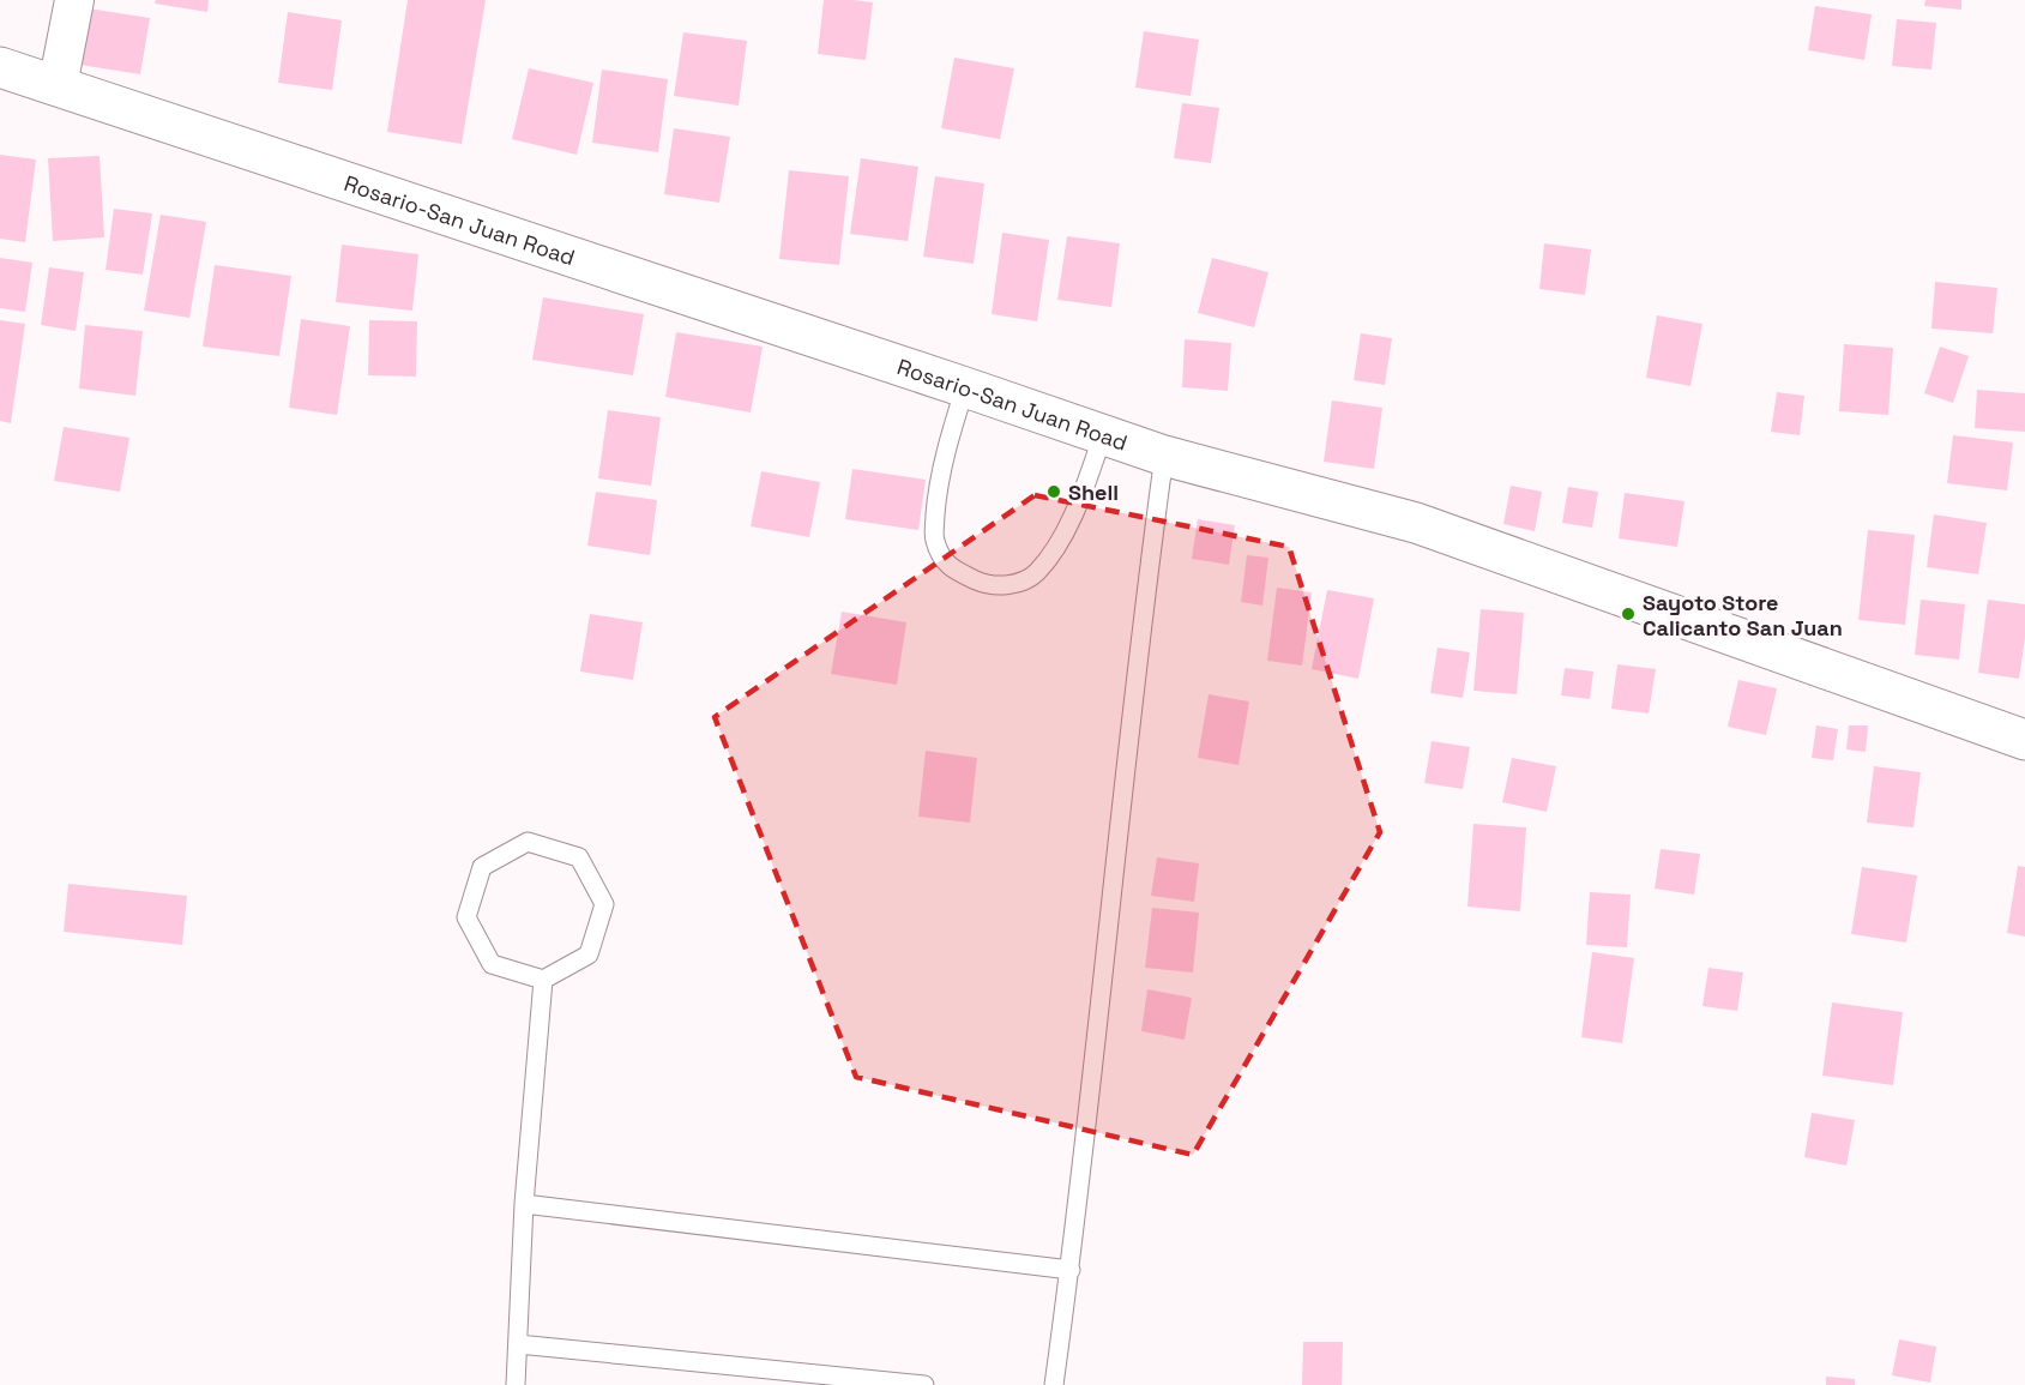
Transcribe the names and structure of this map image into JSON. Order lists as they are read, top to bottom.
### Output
{
  "streets": {
    "main road": ["Rosario-San Juan Road"]
  },
  "places": ["Shell", "Sayoto Store Calicanto San Juan"]
}
